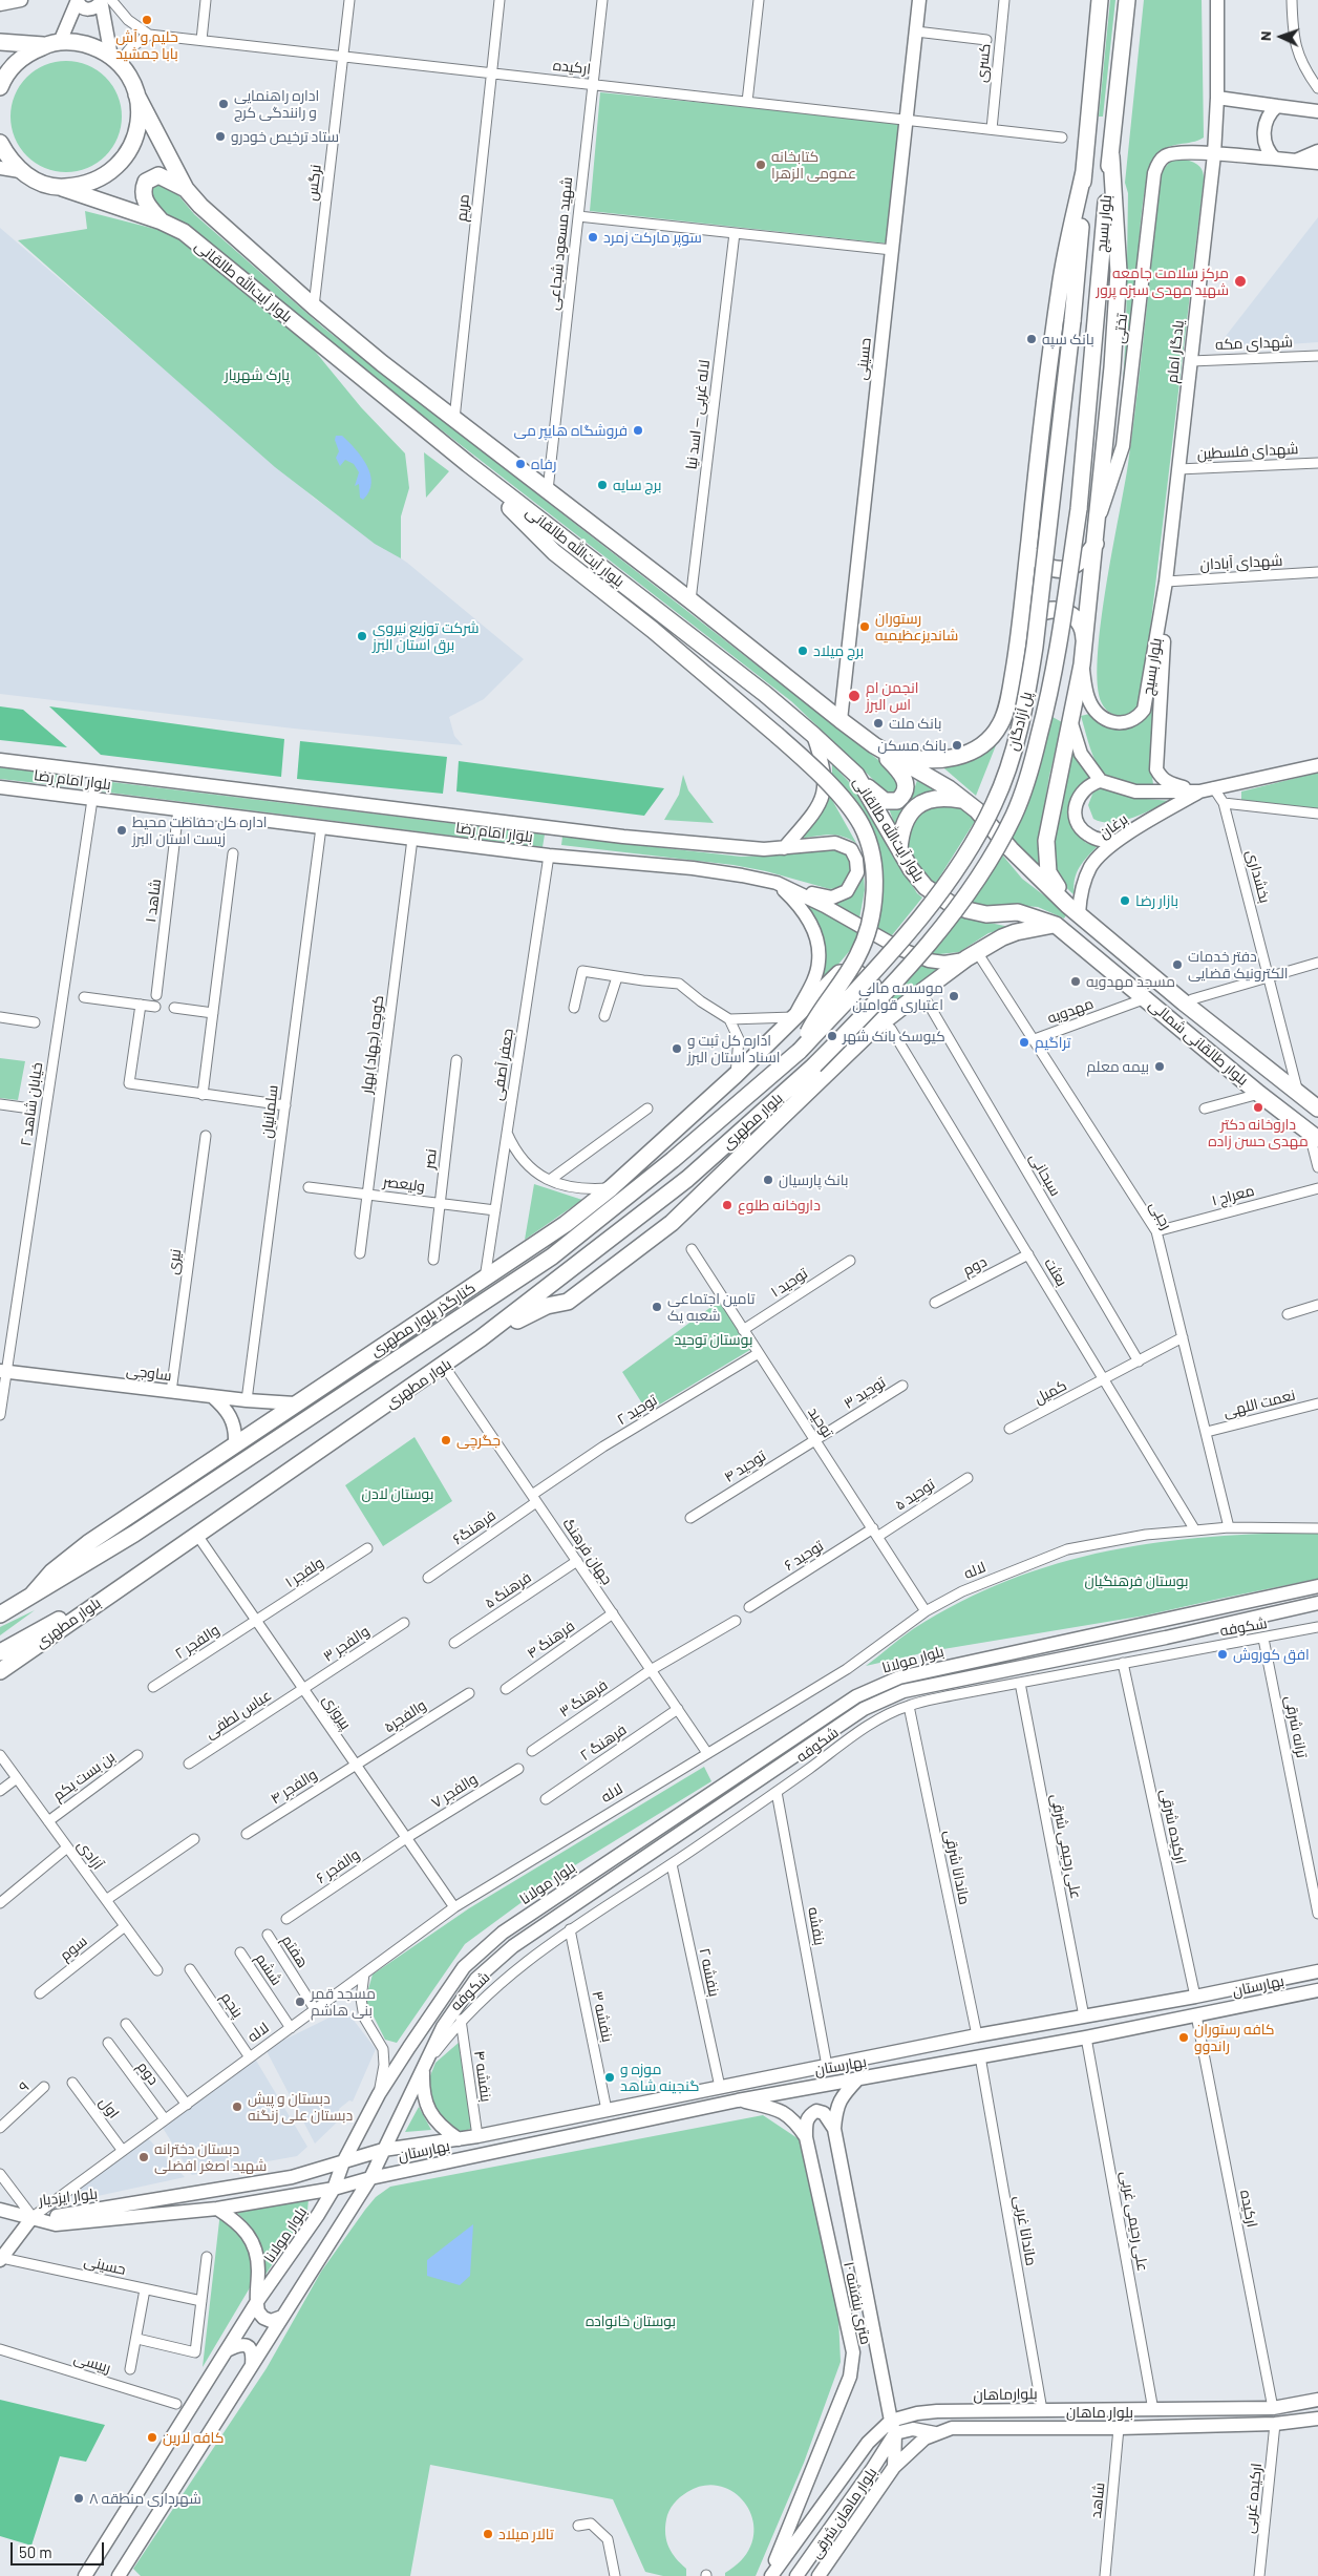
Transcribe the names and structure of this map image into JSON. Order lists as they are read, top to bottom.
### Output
{
  "streets": {
    "main road": [
      "بلوار بسیج",
      "بلوار آیت‌الله طالقانی",
      "تختی",
      "یادگار امام",
      "حسینی",
      "پل آزادگان",
      "بلوار امام رضا",
      "برغان",
      "بلوار طالقانی شمالی",
      "بلوار مطهری",
      "کنارگذر بلوار مطهری",
      "ساوجی",
      "لاله",
      "بلوار مولانا",
      "بهارستان",
      "بلوار ایزدیار",
      "۱۰ متری بنفشه",
      "بلوارماهان",
      "بلوار ماهان",
      "بلوار ماهان شرقی"
    ],
    "street": [
      "کسری",
      "ارکیده",
      "نرگس",
      "مریم",
      "شهید مسعود شجاعی",
      "شهدای مکه",
      "لاله غربی -- اسد نیا",
      "شهدای فلسطین",
      "شهدای آبادان",
      "بخشداری",
      "شاهد ۱",
      "مهدویه",
      "کوچه (جهاد) بهار",
      "جعفر آصفی",
      "خیابان شاهد ۲",
      "سلمانیان",
      "نصر",
      "سبحانی",
      "ولیعصر",
      "معراج ۱",
      "رجبی",
      "نیری",
      "دوم",
      "بعثت",
      "توحید ۱",
      "کمیل",
      "توحید ۳",
      "نعمت اللهی",
      "توحید ۲",
      "توحید",
      "توحید ۴",
      "توحید ۵",
      "فرهنگ۶",
      "جهان فرهنگ",
      "توحید ۶",
      "ولفجر ۱",
      "فرهنگ ۵",
      "شکوفه",
      "فرهنگ ۴",
      "والفجر ۲",
      "والفجر ۳",
      "فرهنگ ۳",
      "پیروزی",
      "عباس لطفی",
      "والفجر۵",
      "ترانه شرقی",
      "فرهنگ ۲",
      "بن بست یکم",
      "والفجر ۴",
      "والفجر ۷",
      "ارکیده شرقی",
      "علی رحیمی شرقی",
      "آزادی",
      "والفجر ۶",
      "ماندانا شرقی",
      "بنفشه",
      "سوم",
      "هفتم",
      "ششم",
      "بنفشه ۲",
      "پنجم",
      "بنفشه ۳",
      "بنفشه ۴",
      "۹",
      "اول",
      "علی رحیمی غربی",
      "ماندانا غربی",
      "رییسی",
      "ارکیده غربی",
      "شاهد"
    ]
  },
  "crossings": [
    ["کسری", "ارکیده"],
    ["ارکیده", "نرگس"],
    ["ارکیده", "مریم"],
    ["ارکیده", "شهید مسعود شجاعی"],
    ["ارکیده", "حسینی"],
    ["ارکیده", "بهارستان"],
    ["ارکیده", "بلوارماهان"],
    ["نرگس", "بلوار آیت‌الله طالقانی"],
    ["مریم", "بلوار آیت‌الله طالقانی"],
    ["بلوار بسیج", "یادگار امام"],
    ["بلوار بسیج", "شهدای آبادان"],
    ["بلوار بسیج", "پل آزادگان"],
    ["شهید مسعود شجاعی", "بلوار آیت‌الله طالقانی"],
    ["بلوار آیت‌الله طالقانی", "حسینی"],
    ["بلوار آیت‌الله طالقانی", "لاله غربی -- اسد نیا"],
    ["بلوار آیت‌الله طالقانی", "برغان"],
    ["بلوار آیت‌الله طالقانی", "بلوار طالقانی شمالی"],
    ["تختی", "یادگار امام"],
    ["شهدای مکه", "یادگار امام"],
    ["یادگار امام", "شهدای فلسطین"],
    ["یادگار امام", "شهدای آبادان"],
    ["حسینی", "لاله"],
    ["پل آزادگان", "بلوار مطهری"],
    ["بلوار امام رضا", "شاهد ۱"],
    ["بلوار امام رضا", "کوچه (جهاد) بهار"],
    ["بلوار امام رضا", "جعفر آصفی"],
    ["بلوار امام رضا", "خیابان شاهد ۲"],
    ["بلوار امام رضا", "سلمانیان"],
    ["بلوار امام رضا", "رجبی"],
    ["برغان", "بخشداری"],
    ["برغان", "بلوار طالقانی شمالی"],
    ["بخشداری", "بلوار طالقانی شمالی"],
    ["مهدویه", "بلوار طالقانی شمالی"],
    ["مهدویه", "رجبی"],
    ["کوچه (جهاد) بهار", "ولیعصر"],
    ["جعفر آصفی", "ولیعصر"],
    ["جعفر آصفی", "کنارگذر بلوار مطهری"],
    ["خیابان شاهد ۲", "ساوجی"],
    ["سلمانیان", "ساوجی"],
    ["بلوار مطهری", "کنارگذر بلوار مطهری"],
    ["بلوار مطهری", "جهان فرهنگ"],
    ["بلوار مطهری", "پیروزی"],
    ["نصر", "ولیعصر"],
    ["سبحانی", "کمیل"],
    ["معراج ۱", "رجبی"],
    ["رجبی", "کمیل"],
    ["رجبی", "نعمت اللهی"],
    ["رجبی", "لاله"],
    ["نیری", "ساوجی"],
    ["دوم", "بعثت"],
    ["دوم", "لاله"],
    ["بعثت", "کمیل"],
    ["بعثت", "لاله"],
    ["توحید ۱", "توحید"],
    ["کنارگذر بلوار مطهری", "ساوجی"],
    ["توحید ۳", "توحید"],
    ["توحید ۳", "توحید ۴"],
    ["توحید ۲", "توحید"],
    ["توحید ۲", "فرهنگ۶"],
    ["توحید ۲", "جهان فرهنگ"],
    ["توحید", "توحید ۴"],
    ["توحید", "توحید ۵"],
    ["توحید", "توحید ۶"],
    ["توحید", "لاله"],
    ["توحید ۵", "توحید ۶"],
    ["فرهنگ۶", "جهان فرهنگ"],
    ["جهان فرهنگ", "لاله"],
    ["جهان فرهنگ", "فرهنگ ۵"],
    ["جهان فرهنگ", "فرهنگ ۴"],
    ["جهان فرهنگ", "فرهنگ ۳"],
    ["جهان فرهنگ", "فرهنگ ۲"],
    ["لاله", "پیروزی"],
    ["لاله", "هفتم"],
    ["لاله", "ششم"],
    ["لاله", "پنجم"],
    ["لاله", "اول"],
    ["لاله", "بلوار ایزدیار"],
    ["ولفجر ۱", "والفجر ۲"],
    ["ولفجر ۱", "پیروزی"],
    ["شکوفه", "بلوار مولانا"],
    ["شکوفه", "ترانه شرقی"],
    ["شکوفه", "ارکیده شرقی"],
    ["شکوفه", "علی رحیمی شرقی"],
    ["شکوفه", "ماندانا شرقی"],
    ["شکوفه", "بنفشه"],
    ["شکوفه", "بنفشه ۲"],
    ["شکوفه", "بنفشه ۳"],
    ["شکوفه", "بنفشه ۴"],
    ["والفجر ۲", "پیروزی"],
    ["والفجر ۳", "پیروزی"],
    ["والفجر ۳", "عباس لطفی"],
    ["بلوار مولانا", "بهارستان"],
    ["بلوار مولانا", "بلوار ایزدیار"],
    ["پیروزی", "عباس لطفی"],
    ["پیروزی", "والفجر۵"],
    ["پیروزی", "والفجر ۴"],
    ["پیروزی", "والفجر ۷"],
    ["پیروزی", "والفجر ۶"],
    ["والفجر۵", "والفجر ۴"],
    ["بن بست یکم", "آزادی"],
    ["والفجر ۷", "والفجر ۶"],
    ["ارکیده شرقی", "بهارستان"],
    ["علی رحیمی شرقی", "بهارستان"],
    ["آزادی", "سوم"],
    ["ماندانا شرقی", "بهارستان"],
    ["بنفشه", "بهارستان"],
    ["بنفشه ۲", "بهارستان"],
    ["بهارستان", "بنفشه ۳"],
    ["بهارستان", "بنفشه ۴"],
    ["بهارستان", "بلوار ایزدیار"],
    ["بهارستان", "علی رحیمی غربی"],
    ["بهارستان", "ماندانا غربی"],
    ["بهارستان", "۱۰ متری بنفشه"],
    ["علی رحیمی غربی", "بلوارماهان"],
    ["ماندانا غربی", "بلوارماهان"],
    ["۱۰ متری بنفشه", "بلوارماهان"],
    ["۱۰ متری بنفشه", "بلوار ماهان"],
    ["۱۰ متری بنفشه", "بلوار ماهان شرقی"],
    ["بلوار ماهان", "ارکیده غربی"],
    ["بلوار ماهان", "شاهد"],
    ["بلوار ماهان", "بلوار ماهان شرقی"]
  ],
  "parks": [
    "پارک شهریار",
    "بوستان توحید",
    "بوستان لادن",
    "بوستان فرهنگیان",
    "بوستان خانواده"
  ],
  "places": [
    "حلیم و آش بابا جمشید",
    "اداره راهنمایی و رانندگی کرج",
    "ستاد ترخیص خودرو",
    "کتابخانه عمومی الزهرا",
    "سوپر مارکت زمرد",
    "مرکز سلامت جامعه شهید مهدی سبزه پرور",
    "بانک سپه",
    "فروشگاه هایپر می",
    "رفاه",
    "برج سایه",
    "رستوران شاندیزعظیمیه",
    "شرکت توزیع نیروی برق استان البرز",
    "برج میلاد",
    "انجمن ام اس البرز",
    "بانک ملت",
    "بانک مسکن",
    "اداره کل حفاظت محیط زیست استان البرز",
    "بازار رضا",
    "دفتر خدمات الکترونیک قضایی",
    "مسجد مهدویه",
    "موسسه مالی اعتباری قوامین",
    "کیوسک بانک شهر",
    "تراگیم",
    "اداره کل ثبت و اسناد استان البرز",
    "بیمه معلم",
    "داروخانه دکتر مهدی حسن زاده",
    "بانک پارسیان",
    "داروخانه طلوع",
    "تامین اجتماعی شعبه یک",
    "جگرچی",
    "افق کوروش",
    "مسجد قمر بنی هاشم",
    "کافه رستوران راندوو",
    "موزه و گنجینه شاهد",
    "دبستان و پیش دبستان علی زنگنه",
    "دبستان دخترانه شهید اصغر افضلی",
    "کافه لارین",
    "شهرداری منطقه ۸",
    "تالار میلاد"
  ],
  "scale_bar": "50 m",
  "north": "left"
}
